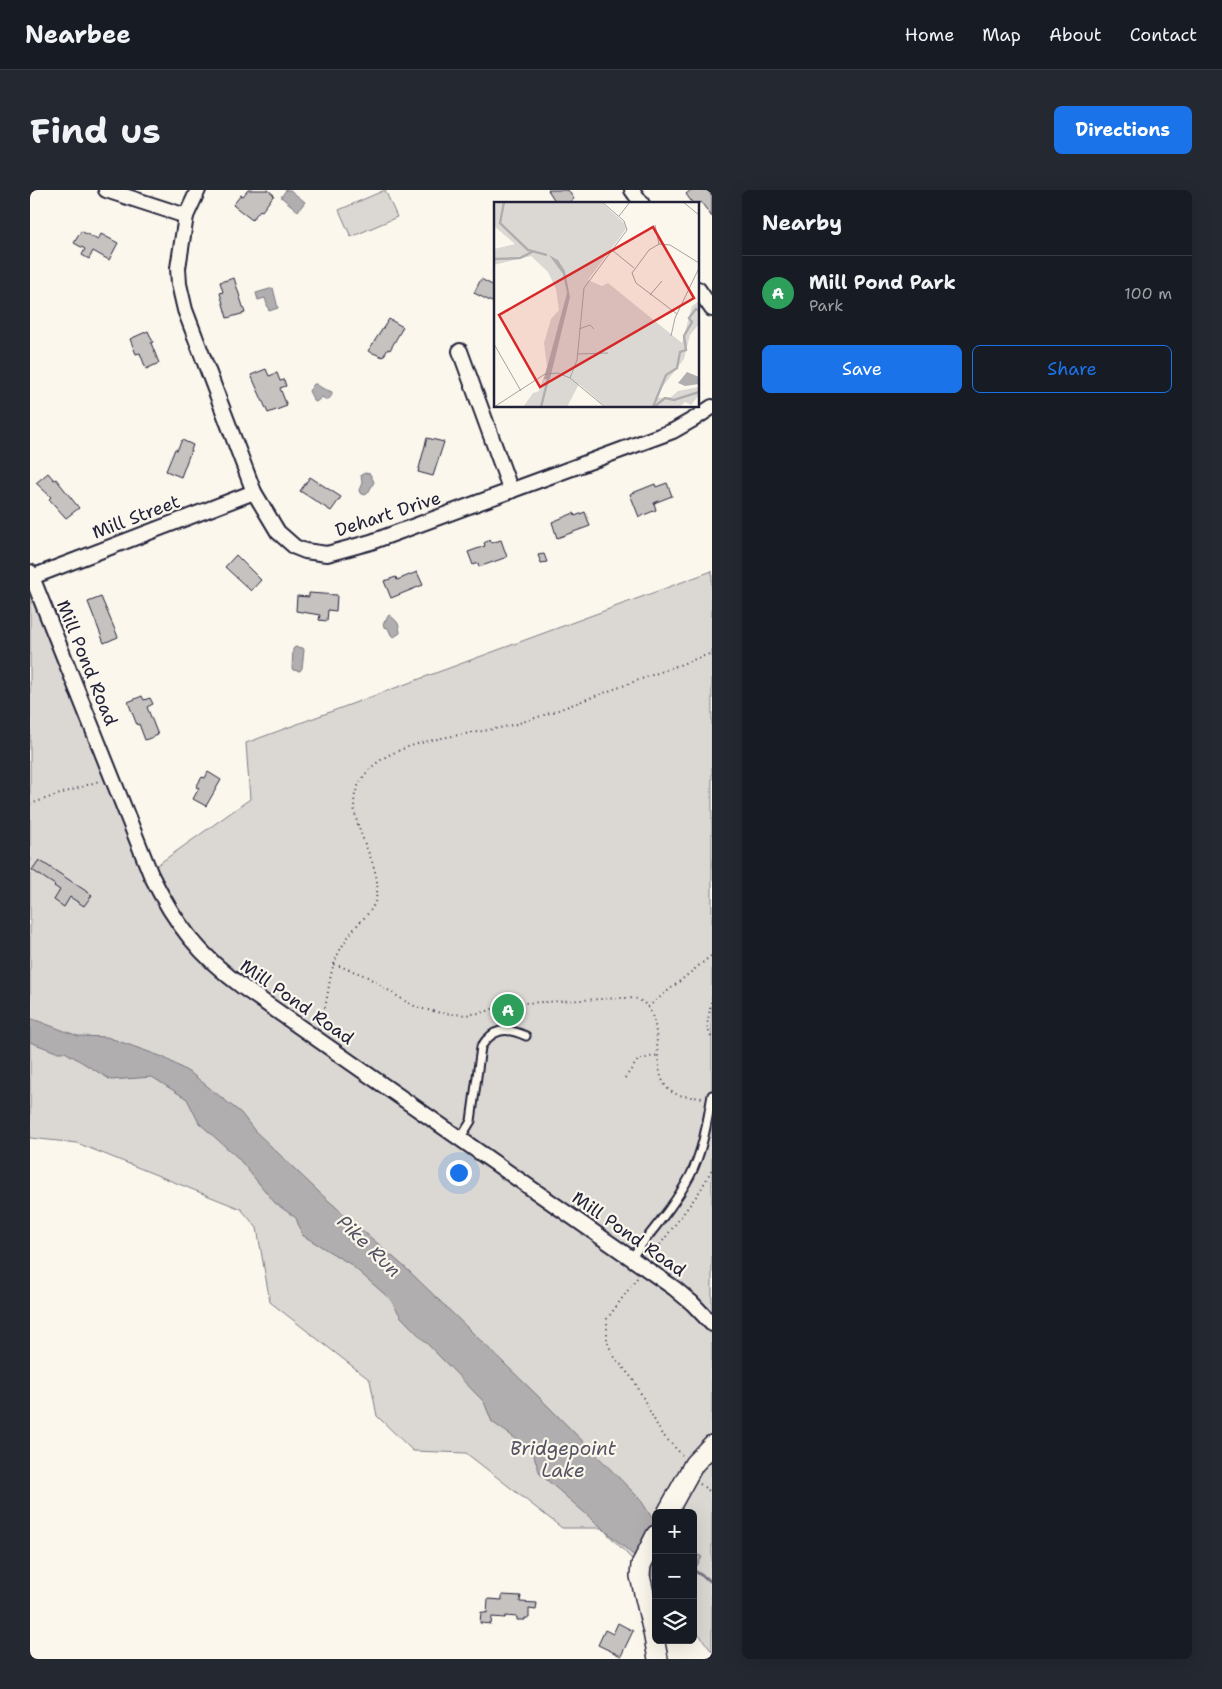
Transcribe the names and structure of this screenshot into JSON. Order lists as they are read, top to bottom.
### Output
{
  "streets": {
    "street": ["Dehart Drive", "Mill Street", "Mill Pond Road"]
  },
  "crossings": [
    ["Dehart Drive", "Mill Street"],
    ["Mill Street", "Mill Pond Road"]
  ],
  "water": ["Pike Run", "Bridgepoint Lake"],
  "page": {
    "header": "Nearbee",
    "nav": [
      "Home",
      "Map",
      "About",
      "Contact"
    ],
    "buttons": [
      "Directions",
      ["Save", "Share"]
    ],
    "title": "Find us",
    "heading": "Nearby",
    "list": [
      {
        "mark": "A",
        "name": "Mill Pond Park",
        "note": "Park",
        "value": "100 m"
      }
    ],
    "pins": "A",
    "map_buttons": ["+", "−"]
  }
}
